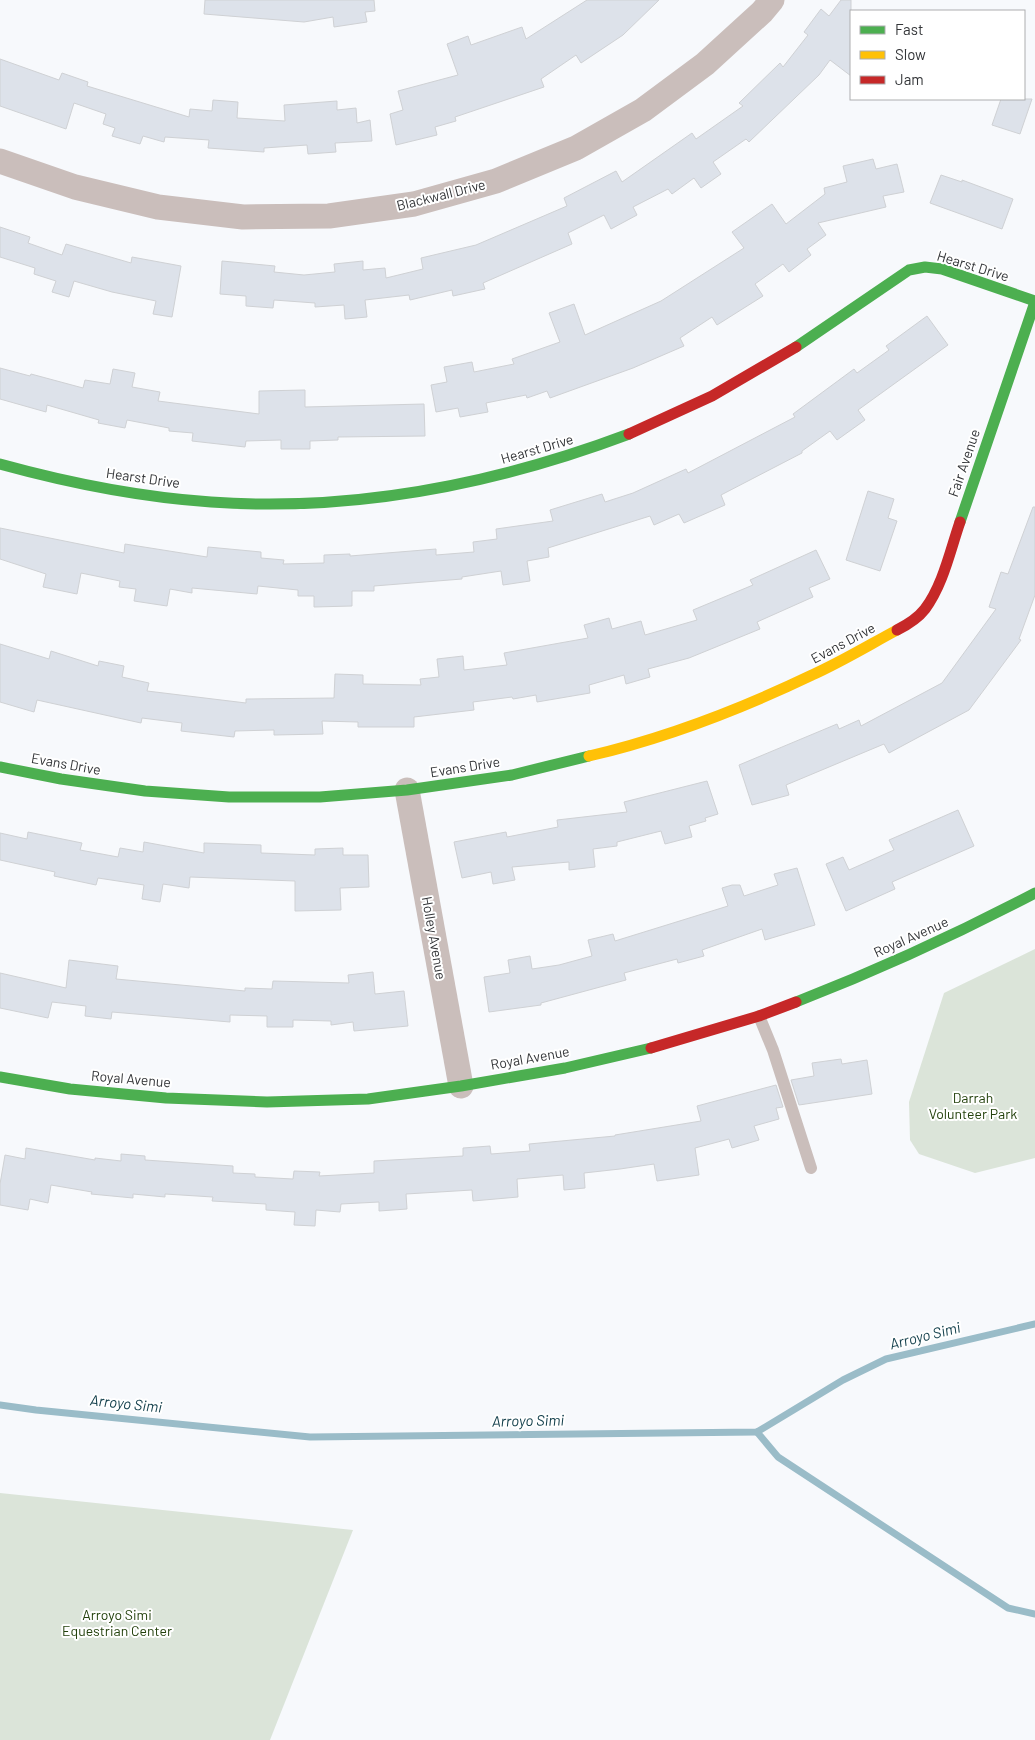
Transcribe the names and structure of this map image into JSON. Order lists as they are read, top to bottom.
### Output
{
  "streets": {
    "street": [
      "Blackwall Drive",
      "Hearst Drive",
      "Fair Avenue",
      "Evans Drive",
      "Royal Avenue",
      "Holley Avenue"
    ]
  },
  "crossings": [
    ["Hearst Drive", "Fair Avenue"],
    ["Fair Avenue", "Evans Drive"],
    ["Evans Drive", "Holley Avenue"],
    ["Royal Avenue", "Holley Avenue"]
  ],
  "water": ["Arroyo Simi"],
  "parks": ["Darrah Volunteer Park", "Arroyo Simi Equestrian Center"],
  "legend": ["Fast", "Slow", "Jam"]
}
